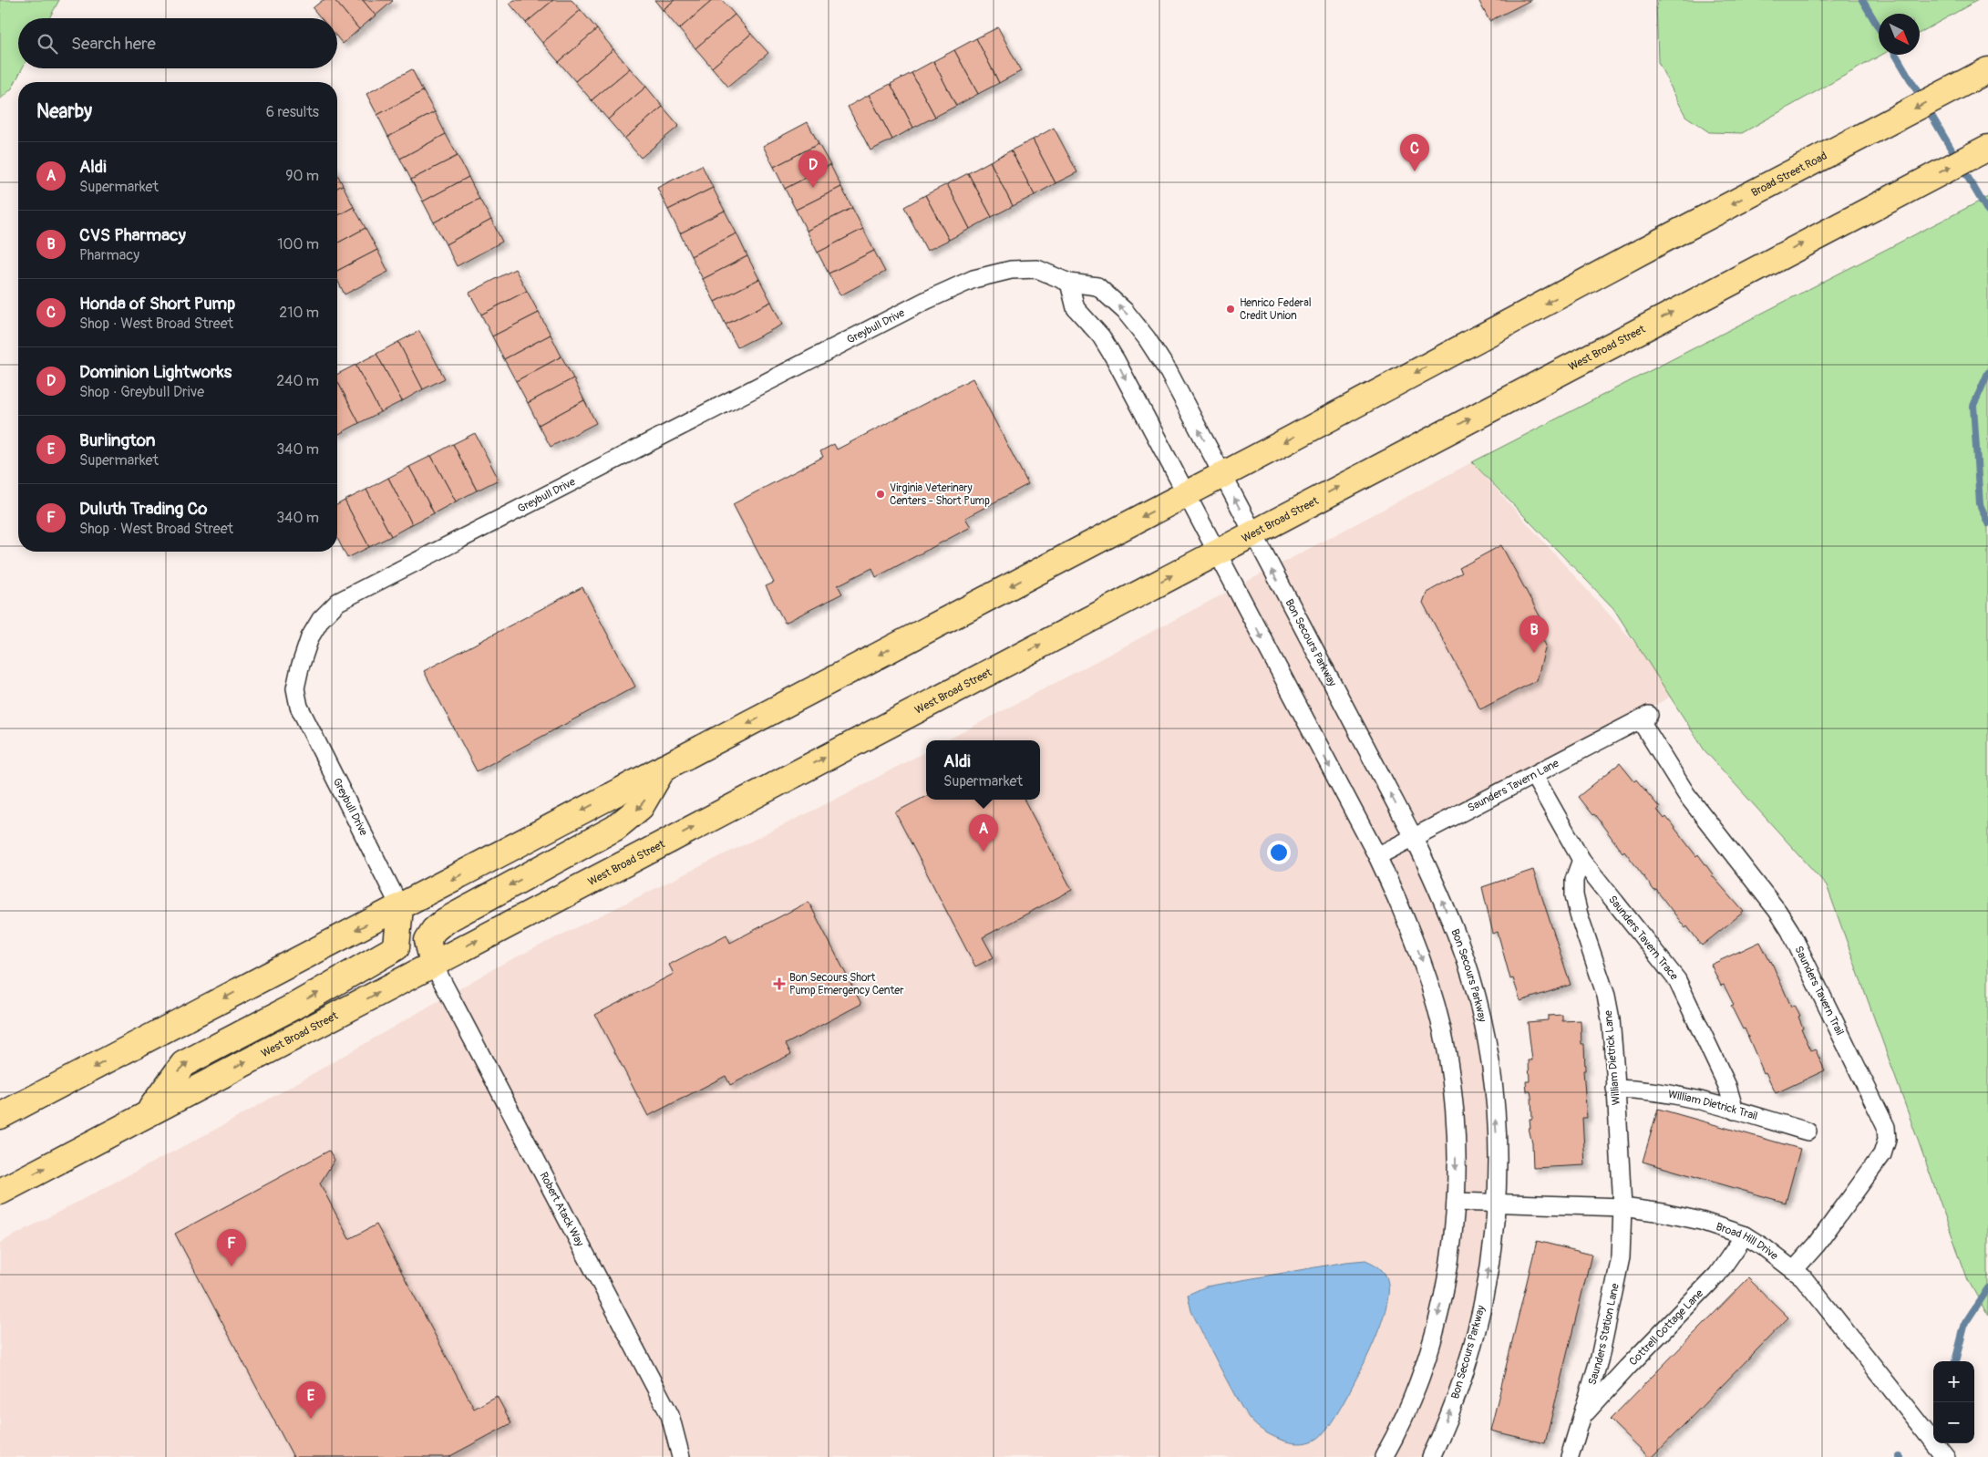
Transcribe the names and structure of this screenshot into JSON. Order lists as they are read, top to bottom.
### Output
{
  "streets": {
    "main road": ["Broad Street Road", "West Broad Street"],
    "street": [
      "Greybull Drive",
      "Bon Secours Parkway",
      "Saunders Tavern Lane",
      "Saunders Tavern Trace",
      "Saunders Tavern Trail",
      "William Dietrick Lane",
      "William Dietrick Trail",
      "Robert Atack Way",
      "Broad Hill Drive",
      "Cottrell Cottage Lane",
      "Saunders Station Lane"
    ]
  },
  "crossings": [
    ["Broad Street Road", "Greybull Drive"],
    ["Broad Street Road", "Bon Secours Parkway"],
    ["Greybull Drive", "Bon Secours Parkway"],
    ["West Broad Street", "Bon Secours Parkway"],
    ["West Broad Street", "Robert Atack Way"],
    ["Bon Secours Parkway", "Saunders Tavern Lane"],
    ["Bon Secours Parkway", "Broad Hill Drive"],
    ["Saunders Tavern Lane", "Saunders Tavern Trace"],
    ["Saunders Tavern Lane", "Saunders Tavern Trail"],
    ["Saunders Tavern Trace", "William Dietrick Lane"],
    ["Saunders Tavern Trace", "William Dietrick Trail"],
    ["Saunders Tavern Trail", "Broad Hill Drive"],
    ["William Dietrick Lane", "William Dietrick Trail"],
    ["William Dietrick Lane", "Broad Hill Drive"],
    ["William Dietrick Lane", "Saunders Station Lane"],
    ["Broad Hill Drive", "Cottrell Cottage Lane"],
    ["Broad Hill Drive", "Saunders Station Lane"],
    ["Cottrell Cottage Lane", "Saunders Station Lane"]
  ],
  "one_way": ["Broad Street Road"],
  "places": {
    "other": ["Henrico Federal Credit Union", "Virginia Veterinary Centers - Short Pump"],
    "health": ["Bon Secours Short Pump Emergency Center"]
  },
  "north": "bottom right",
  "page": {
    "search": "Search here",
    "heading": ["Nearby", "6 results"],
    "pins": [
      "C",
      "D",
      "B",
      "A",
      "F",
      "E"
    ],
    "list": [
      {
        "mark": "A",
        "name": "Aldi",
        "note": "Supermarket",
        "value": "90 m"
      },
      {
        "mark": "B",
        "name": "CVS Pharmacy",
        "note": "Pharmacy",
        "value": "100 m"
      },
      {
        "mark": "C",
        "name": "Honda of Short Pump",
        "note": "Shop · West Broad Street",
        "value": "210 m"
      },
      {
        "mark": "D",
        "name": "Dominion Lightworks",
        "note": "Shop · Greybull Drive",
        "value": "240 m"
      },
      {
        "mark": "E",
        "name": "Burlington",
        "note": "Supermarket",
        "value": "340 m"
      },
      {
        "mark": "F",
        "name": "Duluth Trading Co",
        "note": "Shop · West Broad Street",
        "value": "340 m"
      }
    ],
    "popup": ["Aldi", "Supermarket"],
    "map_buttons": ["+", "−"]
  }
}
